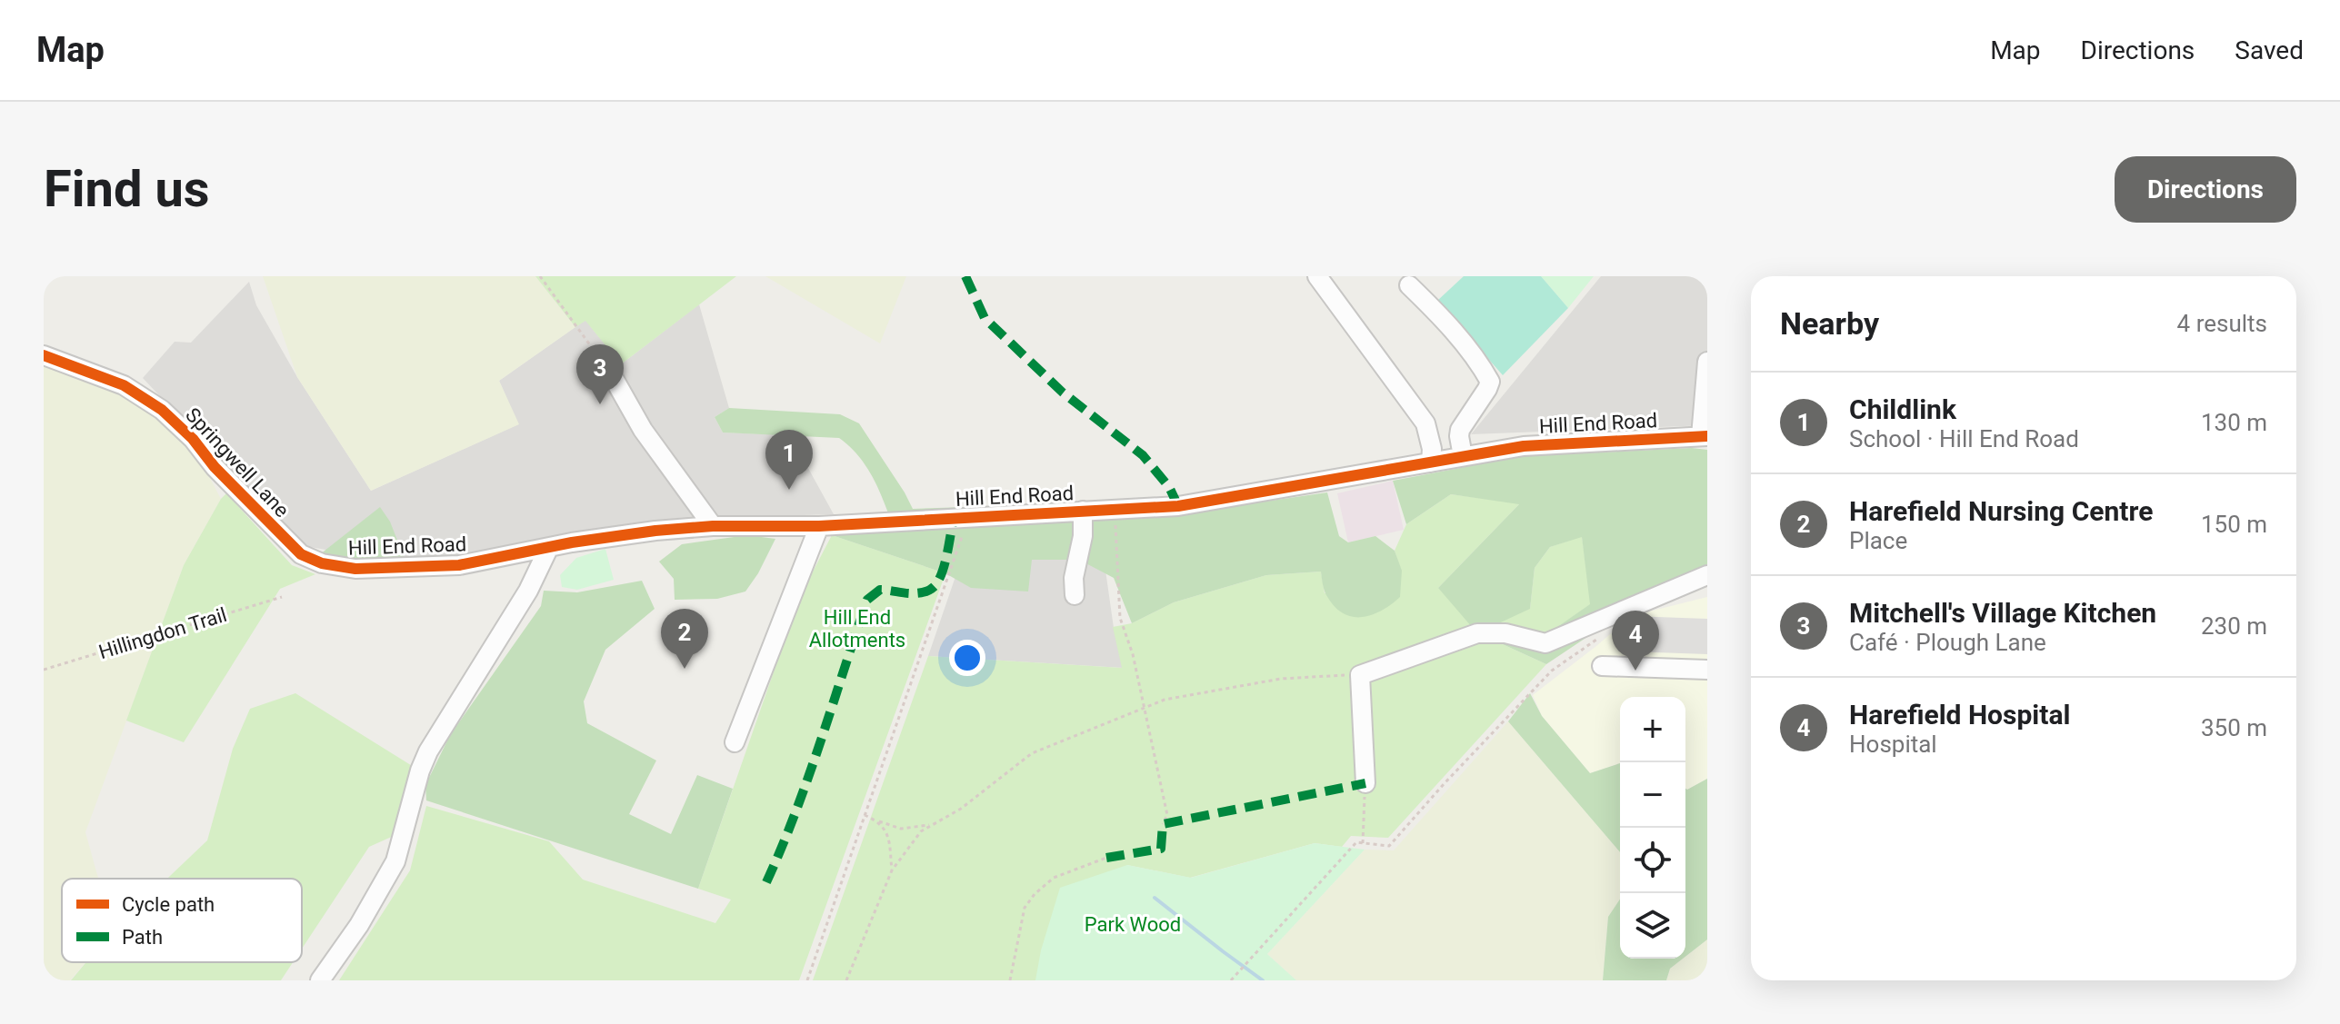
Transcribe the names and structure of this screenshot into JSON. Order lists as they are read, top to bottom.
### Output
{
  "streets": {
    "street": ["Hill End Road", "Springwell Lane"],
    "path": ["Hillingdon Trail"]
  },
  "crossings": [
    ["Hill End Road", "Springwell Lane"]
  ],
  "parks": ["Hill End Allotments", "Park Wood"],
  "legend": ["Cycle path", "Path"],
  "page": {
    "header": "Map",
    "nav": ["Map", "Directions", "Saved"],
    "buttons": "Directions",
    "title": "Find us",
    "heading": ["Nearby", "4 results"],
    "pins": [
      "3",
      "1",
      "2",
      "4"
    ],
    "list": [
      {
        "mark": "1",
        "name": "Childlink",
        "note": "School · Hill End Road",
        "value": "130 m"
      },
      {
        "mark": "2",
        "name": "Harefield Nursing Centre",
        "note": "Place",
        "value": "150 m"
      },
      {
        "mark": "3",
        "name": "Mitchell's Village Kitchen",
        "note": "Café · Plough Lane",
        "value": "230 m"
      },
      {
        "mark": "4",
        "name": "Harefield Hospital",
        "note": "Hospital",
        "value": "350 m"
      }
    ],
    "map_buttons": ["+", "−"]
  }
}
